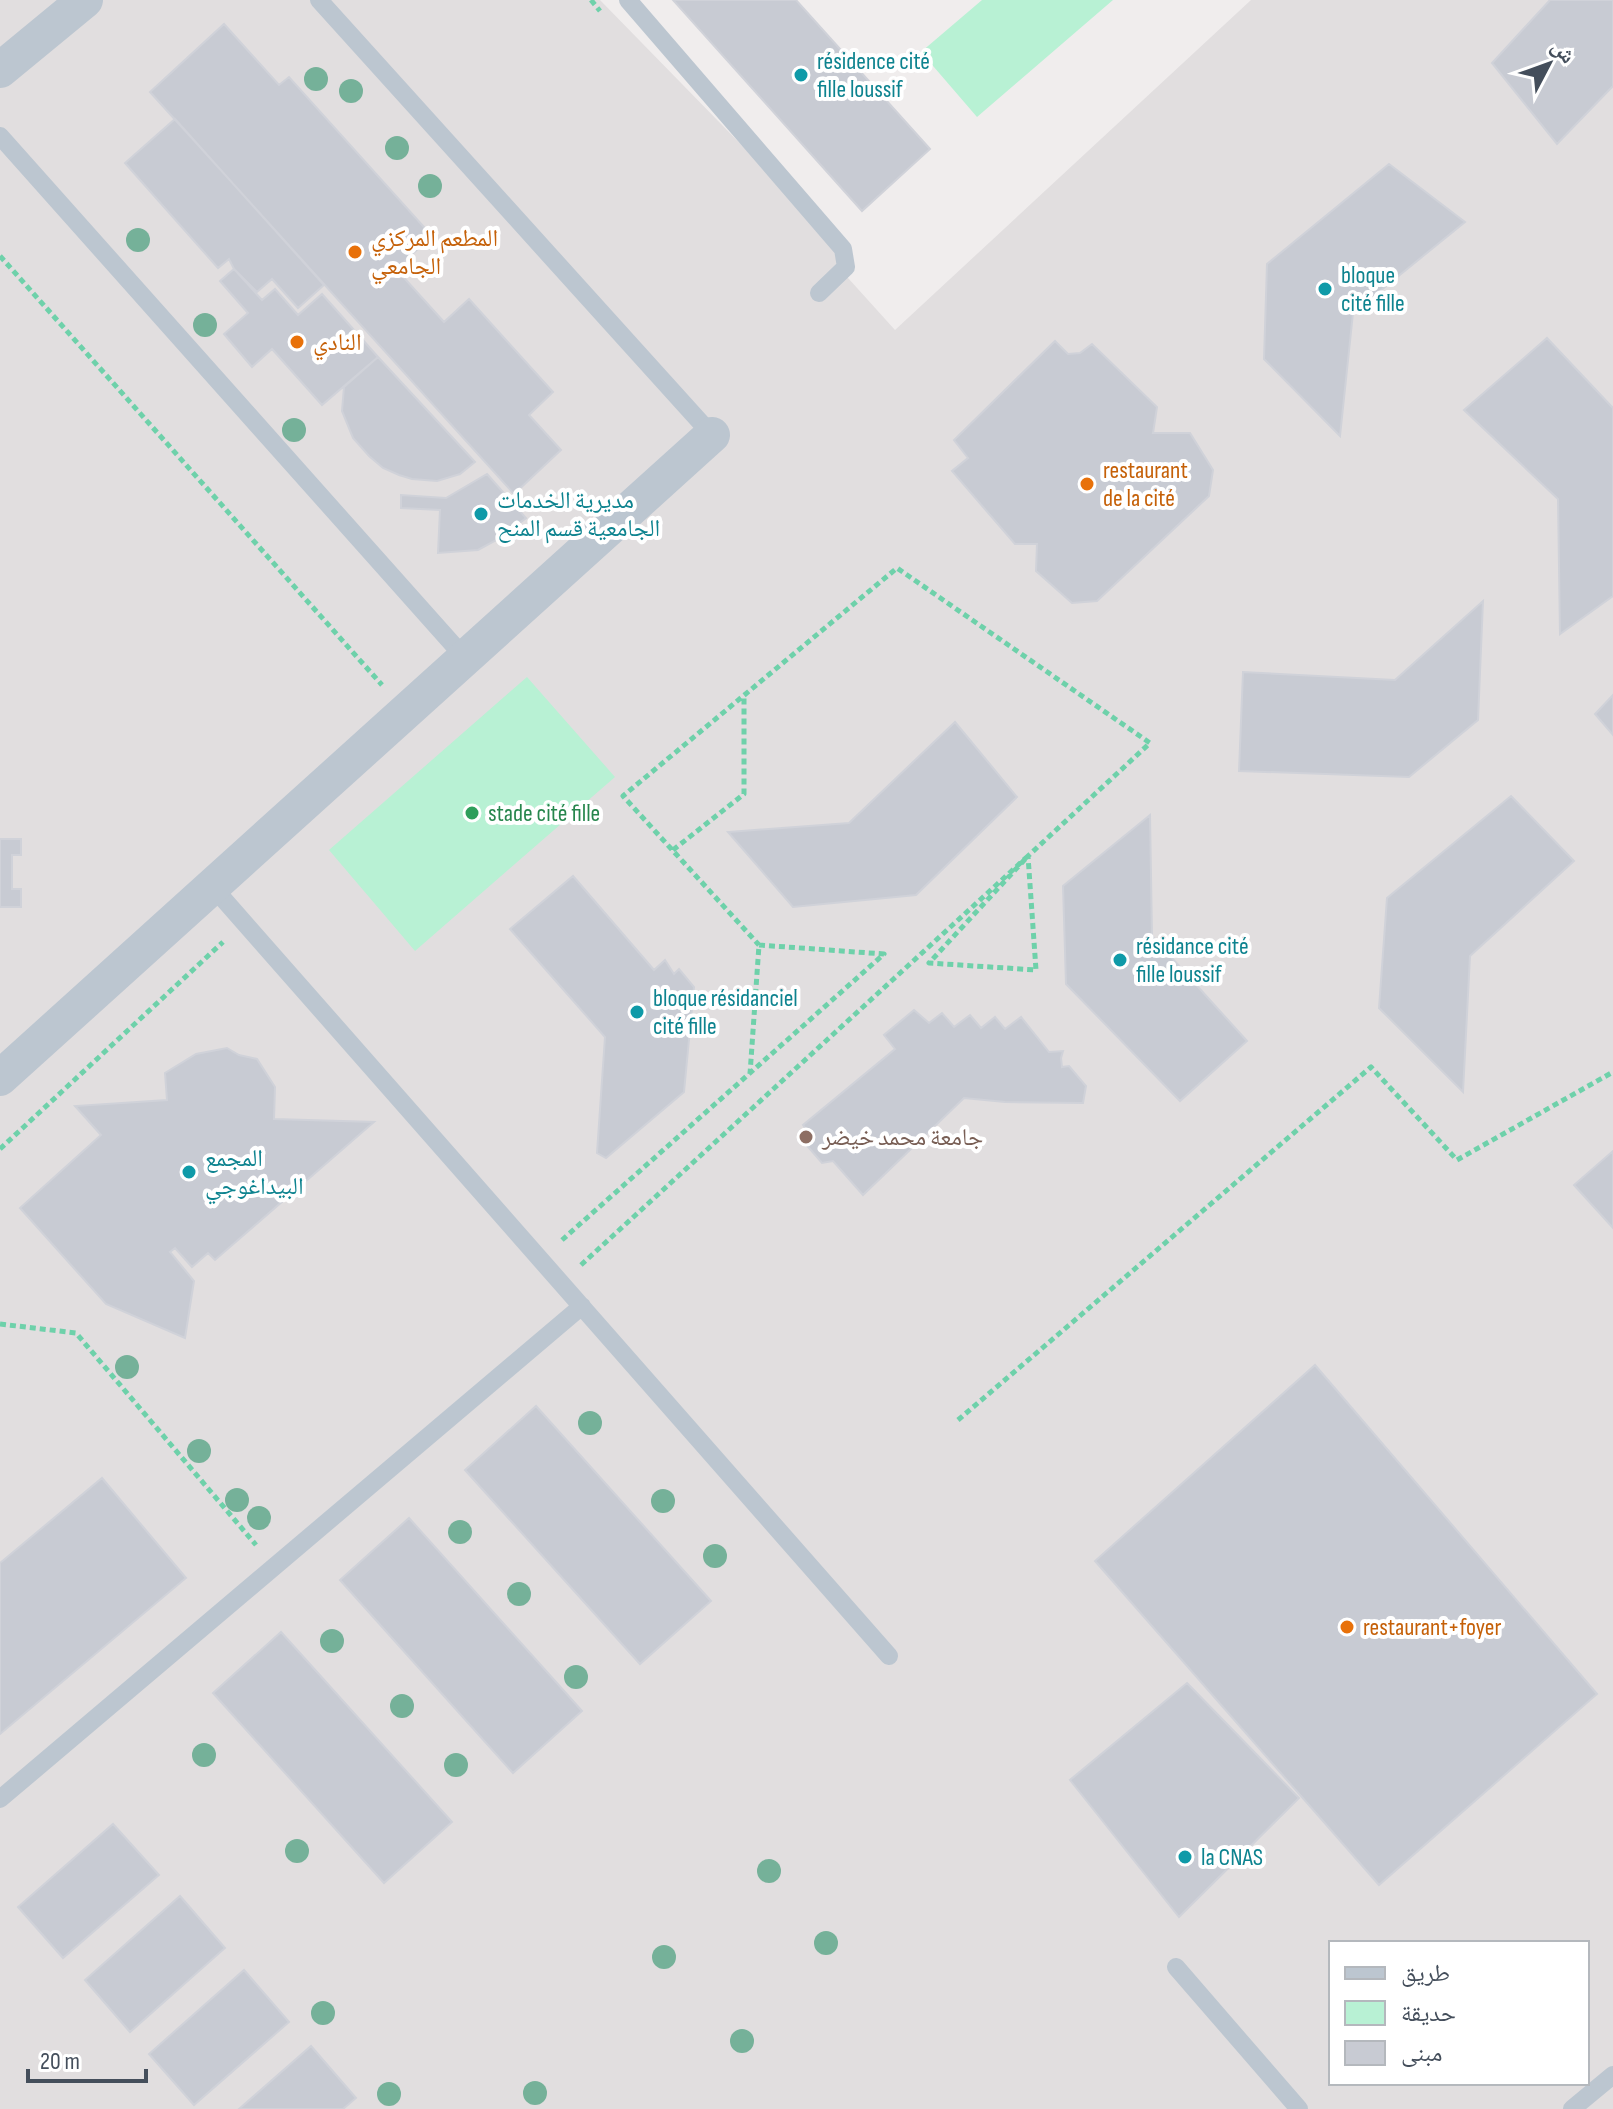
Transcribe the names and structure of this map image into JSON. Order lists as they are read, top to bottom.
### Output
{
  "places": [
    "résidence cité fille loussif",
    "المطعم المركزي الجامعي",
    "bloque cité fille",
    "النادي",
    "restaurant de la cité",
    "مديرية الخدمات الجامعية قسم المنح",
    "stade cité fille",
    "résidance cité fille loussif",
    "bloque résidanciel cité fille",
    "جامعة محمد خيضر",
    "المجمع البيداغوجي",
    "restaurant+foyer",
    "la CNAS"
  ],
  "legend": ["طريق", "حديقة", "مبنى"],
  "scale_bar": "20 m",
  "north": "top right"
}
